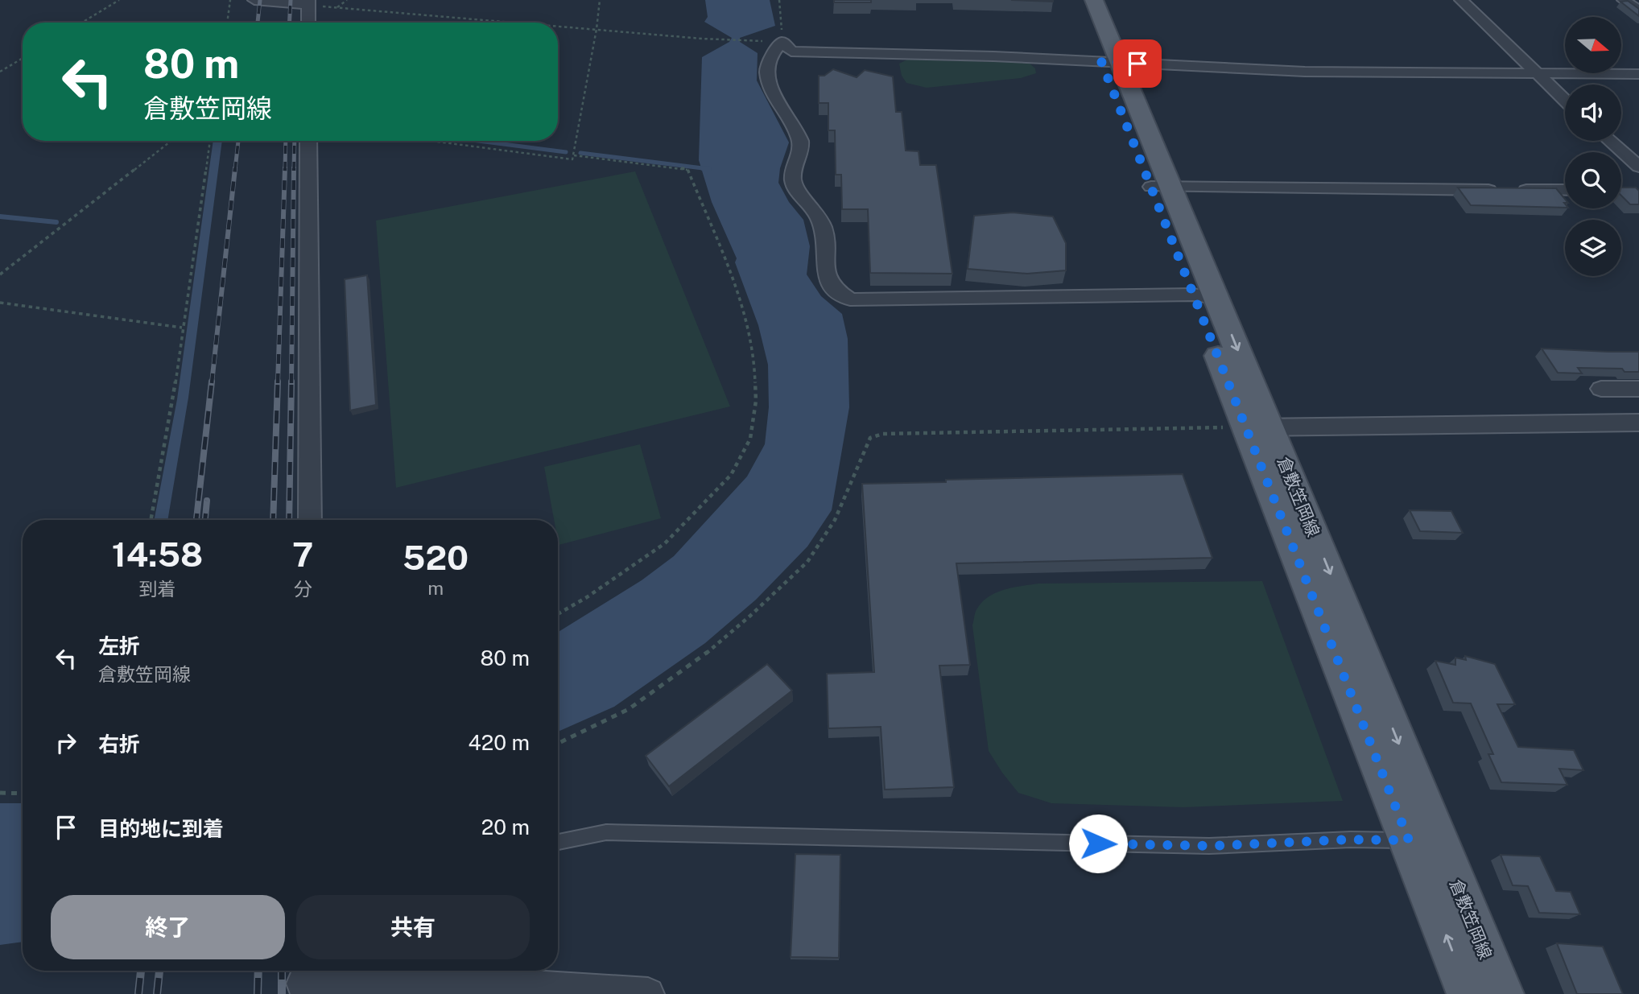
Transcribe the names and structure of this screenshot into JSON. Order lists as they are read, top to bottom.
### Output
{
  "streets": {
    "main road": ["倉敷笠岡線"]
  },
  "north": "right",
  "page": {
    "turn": ["80 m", "倉敷笠岡線"],
    "eta": [
      "14:58",
      "到着",
      "7",
      "分",
      "520",
      "m"
    ],
    "list": [
      {
        "name": "左折",
        "note": "倉敷笠岡線",
        "value": "80 m"
      },
      {
        "name": "右折",
        "value": "420 m"
      },
      {
        "name": "目的地に到着",
        "value": "20 m"
      }
    ],
    "buttons": ["終了", "共有"]
  }
}
